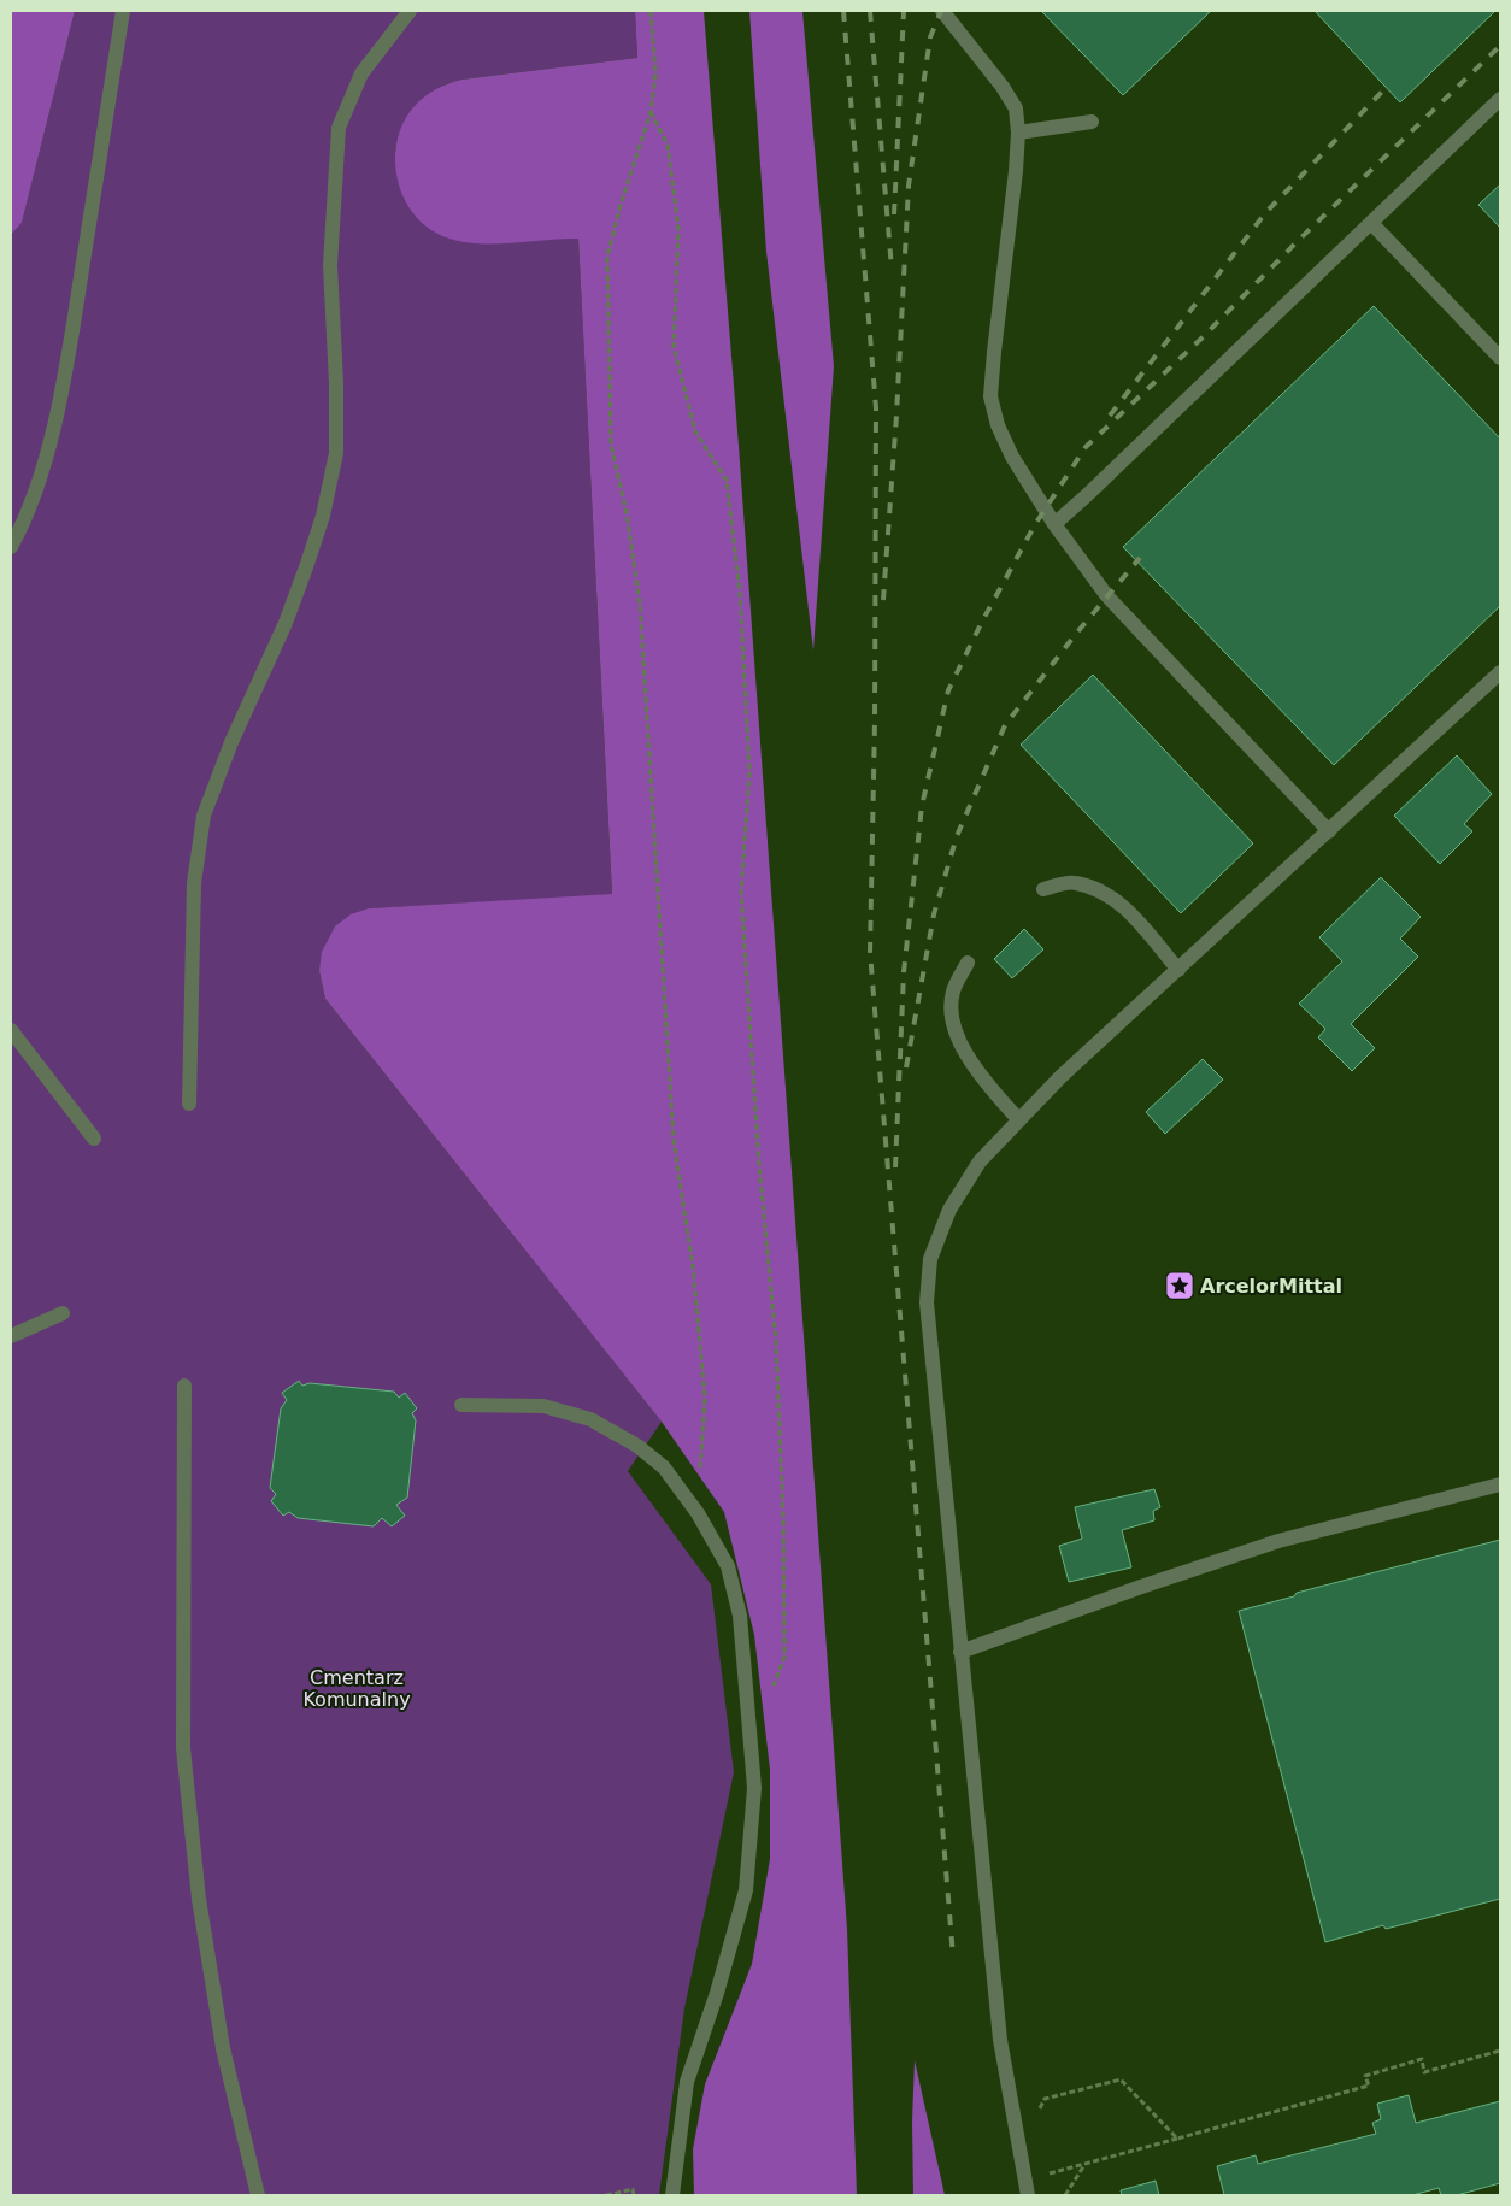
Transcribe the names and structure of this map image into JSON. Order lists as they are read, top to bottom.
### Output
{
  "parks": ["Cmentarz Komunalny"],
  "places": {
    "place": ["ArcelorMittal"]
  }
}
